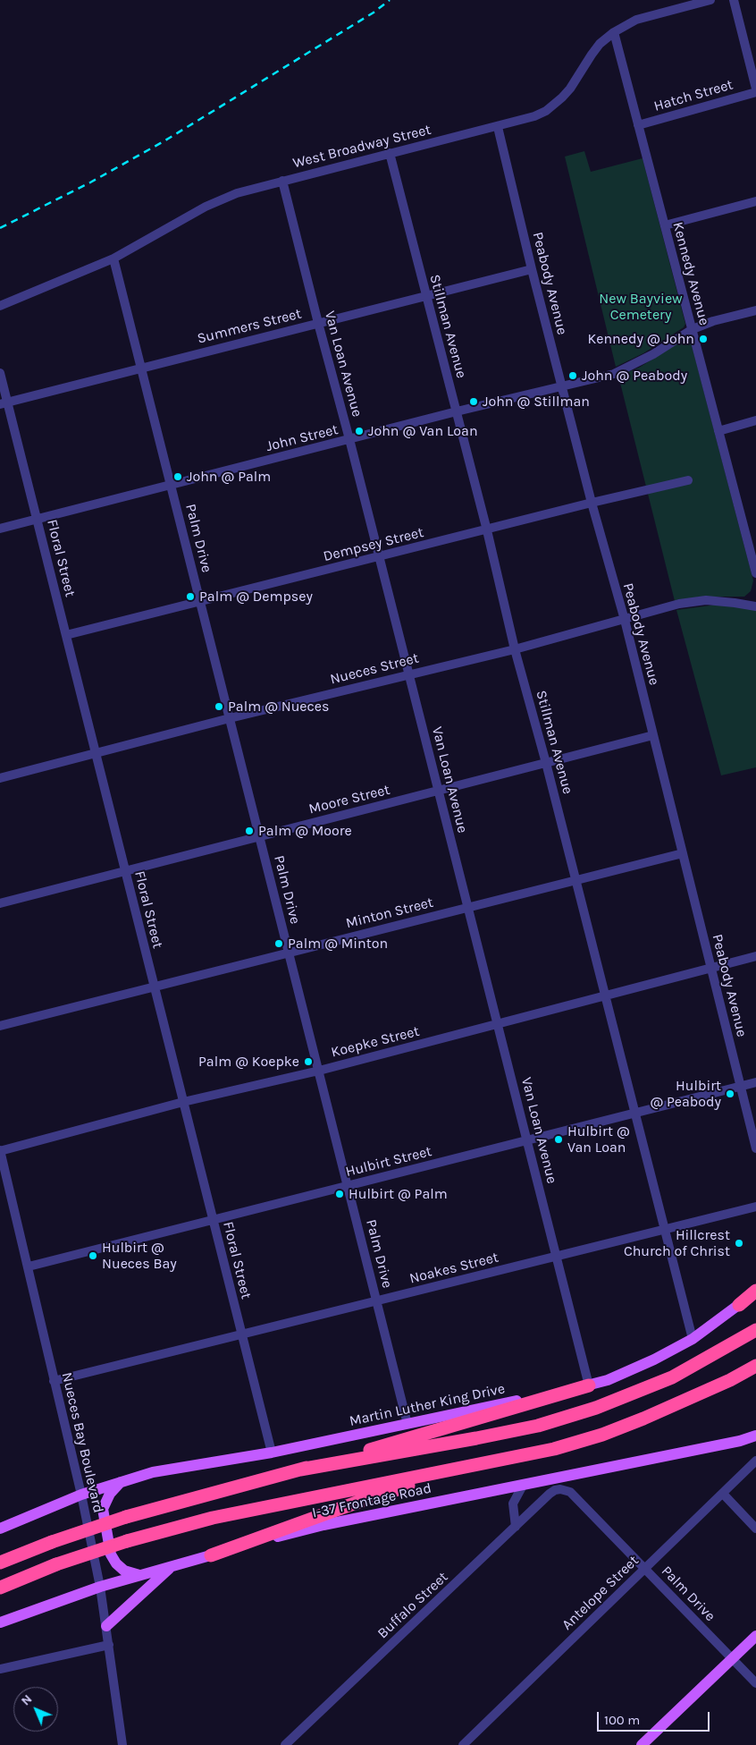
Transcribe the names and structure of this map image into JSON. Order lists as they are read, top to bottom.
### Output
{
  "streets": {
    "main road": ["Martin Luther King Drive", "I-37 Frontage Road"],
    "street": [
      "Hatch Street",
      "West Broadway Street",
      "Kennedy Avenue",
      "Peabody Avenue",
      "Summers Street",
      "Stillman Avenue",
      "Van Loan Avenue",
      "John Street",
      "Palm Drive",
      "Dempsey Street",
      "Floral Street",
      "Nueces Street",
      "Moore Street",
      "Minton Street",
      "Koepke Street",
      "Hulbirt Street",
      "Noakes Street",
      "Nueces Bay Boulevard",
      "Antelope Street",
      "Buffalo Street"
    ]
  },
  "crossings": [
    ["Hatch Street", "Kennedy Avenue"],
    ["West Broadway Street", "Kennedy Avenue"],
    ["West Broadway Street", "Peabody Avenue"],
    ["West Broadway Street", "Stillman Avenue"],
    ["West Broadway Street", "Van Loan Avenue"],
    ["West Broadway Street", "Palm Drive"],
    ["Kennedy Avenue", "John Street"],
    ["Peabody Avenue", "Summers Street"],
    ["Peabody Avenue", "John Street"],
    ["Peabody Avenue", "Dempsey Street"],
    ["Peabody Avenue", "Nueces Street"],
    ["Peabody Avenue", "Moore Street"],
    ["Peabody Avenue", "Minton Street"],
    ["Peabody Avenue", "Koepke Street"],
    ["Peabody Avenue", "Hulbirt Street"],
    ["Summers Street", "Stillman Avenue"],
    ["Summers Street", "Van Loan Avenue"],
    ["Summers Street", "Palm Drive"],
    ["Summers Street", "Floral Street"],
    ["Stillman Avenue", "John Street"],
    ["Stillman Avenue", "Dempsey Street"],
    ["Stillman Avenue", "Nueces Street"],
    ["Stillman Avenue", "Moore Street"],
    ["Stillman Avenue", "Minton Street"],
    ["Stillman Avenue", "Koepke Street"],
    ["Stillman Avenue", "Hulbirt Street"],
    ["Stillman Avenue", "Noakes Street"],
    ["Stillman Avenue", "Martin Luther King Drive"],
    ["Van Loan Avenue", "John Street"],
    ["Van Loan Avenue", "Dempsey Street"],
    ["Van Loan Avenue", "Nueces Street"],
    ["Van Loan Avenue", "Moore Street"],
    ["Van Loan Avenue", "Minton Street"],
    ["Van Loan Avenue", "Koepke Street"],
    ["Van Loan Avenue", "Hulbirt Street"],
    ["Van Loan Avenue", "Noakes Street"],
    ["Van Loan Avenue", "Martin Luther King Drive"],
    ["John Street", "Palm Drive"],
    ["John Street", "Floral Street"],
    ["Palm Drive", "Dempsey Street"],
    ["Palm Drive", "Nueces Street"],
    ["Palm Drive", "Moore Street"],
    ["Palm Drive", "Minton Street"],
    ["Palm Drive", "Koepke Street"],
    ["Palm Drive", "Hulbirt Street"],
    ["Palm Drive", "Noakes Street"],
    ["Palm Drive", "Martin Luther King Drive"],
    ["Palm Drive", "Antelope Street"],
    ["Palm Drive", "Buffalo Street"],
    ["Dempsey Street", "Floral Street"],
    ["Floral Street", "Nueces Street"],
    ["Floral Street", "Moore Street"],
    ["Floral Street", "Minton Street"],
    ["Floral Street", "Koepke Street"],
    ["Floral Street", "Hulbirt Street"],
    ["Floral Street", "Noakes Street"],
    ["Floral Street", "Martin Luther King Drive"],
    ["Koepke Street", "Nueces Bay Boulevard"],
    ["Hulbirt Street", "Nueces Bay Boulevard"],
    ["Noakes Street", "Nueces Bay Boulevard"],
    ["Martin Luther King Drive", "Nueces Bay Boulevard"],
    ["Nueces Bay Boulevard", "I-37 Frontage Road"]
  ],
  "parks": ["New Bayview Cemetery"],
  "places": [
    "Kennedy @ John",
    "John @ Peabody",
    "John @ Stillman",
    "John @ Van Loan",
    "John @ Palm",
    "Palm @ Dempsey",
    "Palm @ Nueces",
    "Palm @ Moore",
    "Palm @ Minton",
    "Palm @ Koepke",
    "Hulbirt @ Peabody",
    "Hulbirt @ Van Loan",
    "Hulbirt @ Palm",
    "Hillcrest Church of Christ",
    "Hulbirt @ Nueces Bay"
  ],
  "scale_bar": "100 m",
  "north": "top left"
}
